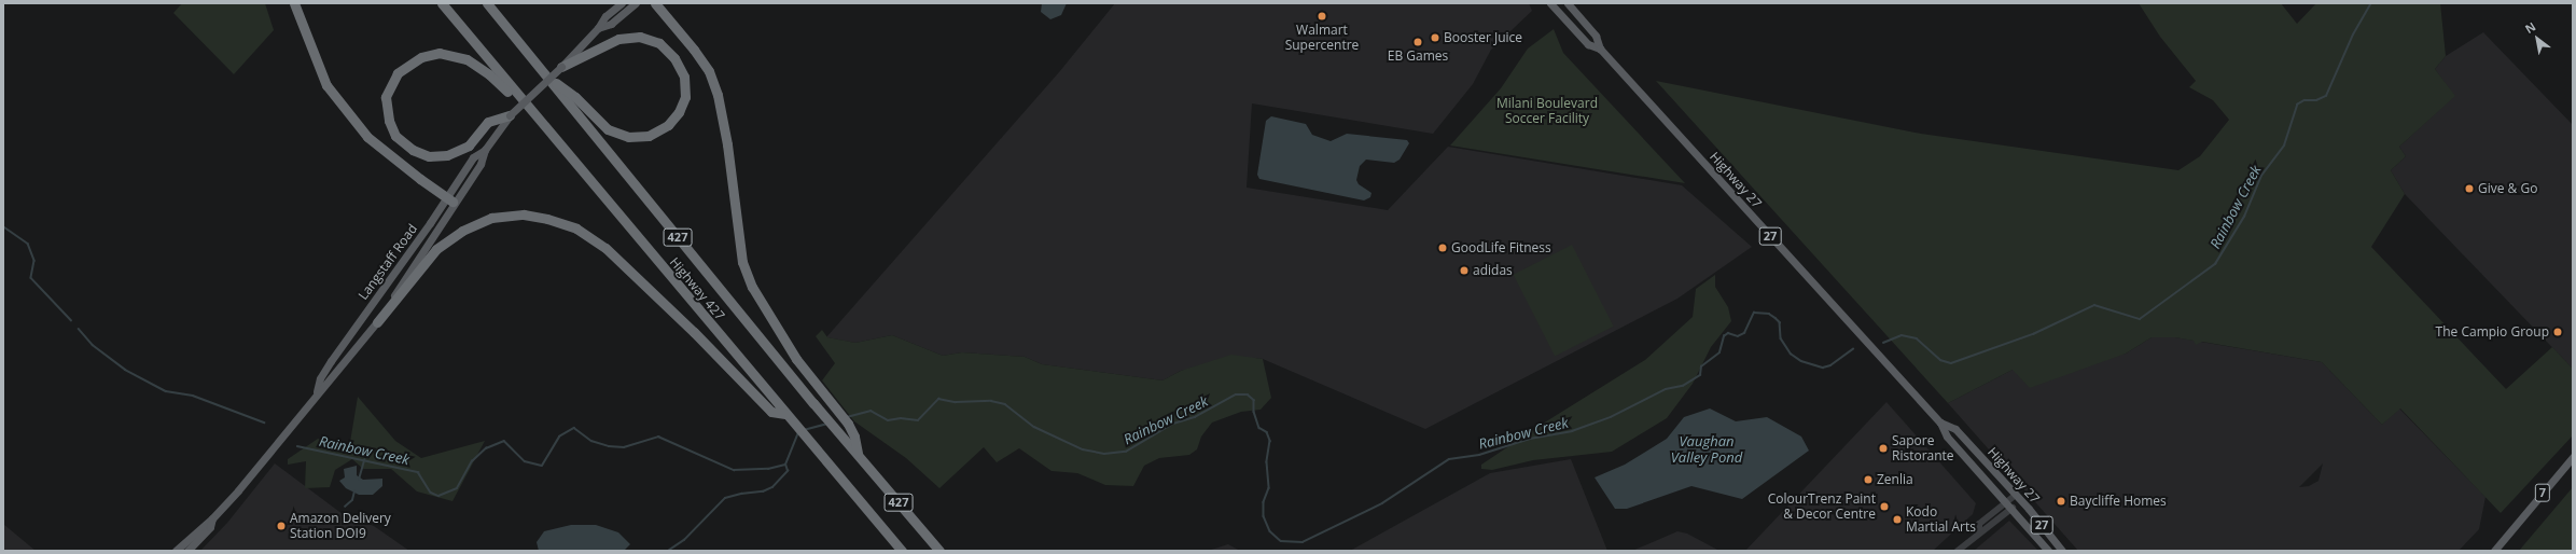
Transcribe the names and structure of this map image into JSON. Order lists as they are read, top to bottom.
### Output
{
  "streets": {
    "highway": ["427", "Highway 427"],
    "main road": [
      "Highway 27",
      "27",
      "Langstaff Road",
      "7"
    ]
  },
  "water": ["Rainbow Creek", "Vaughan Valley Pond"],
  "parks": ["Milani Boulevard Soccer Facility"],
  "places": [
    "Walmart Supercentre",
    "Booster Juice",
    "EB Games",
    "Give & Go",
    "GoodLife Fitness",
    "adidas",
    "The Campio Group",
    "Sapore Ristorante",
    "Zenlia",
    "Baycliffe Homes",
    "ColourTrenz Paint & Decor Centre",
    "Kodo Martial Arts",
    "Amazon Delivery Station DOI9"
  ],
  "north": "top left"
}
